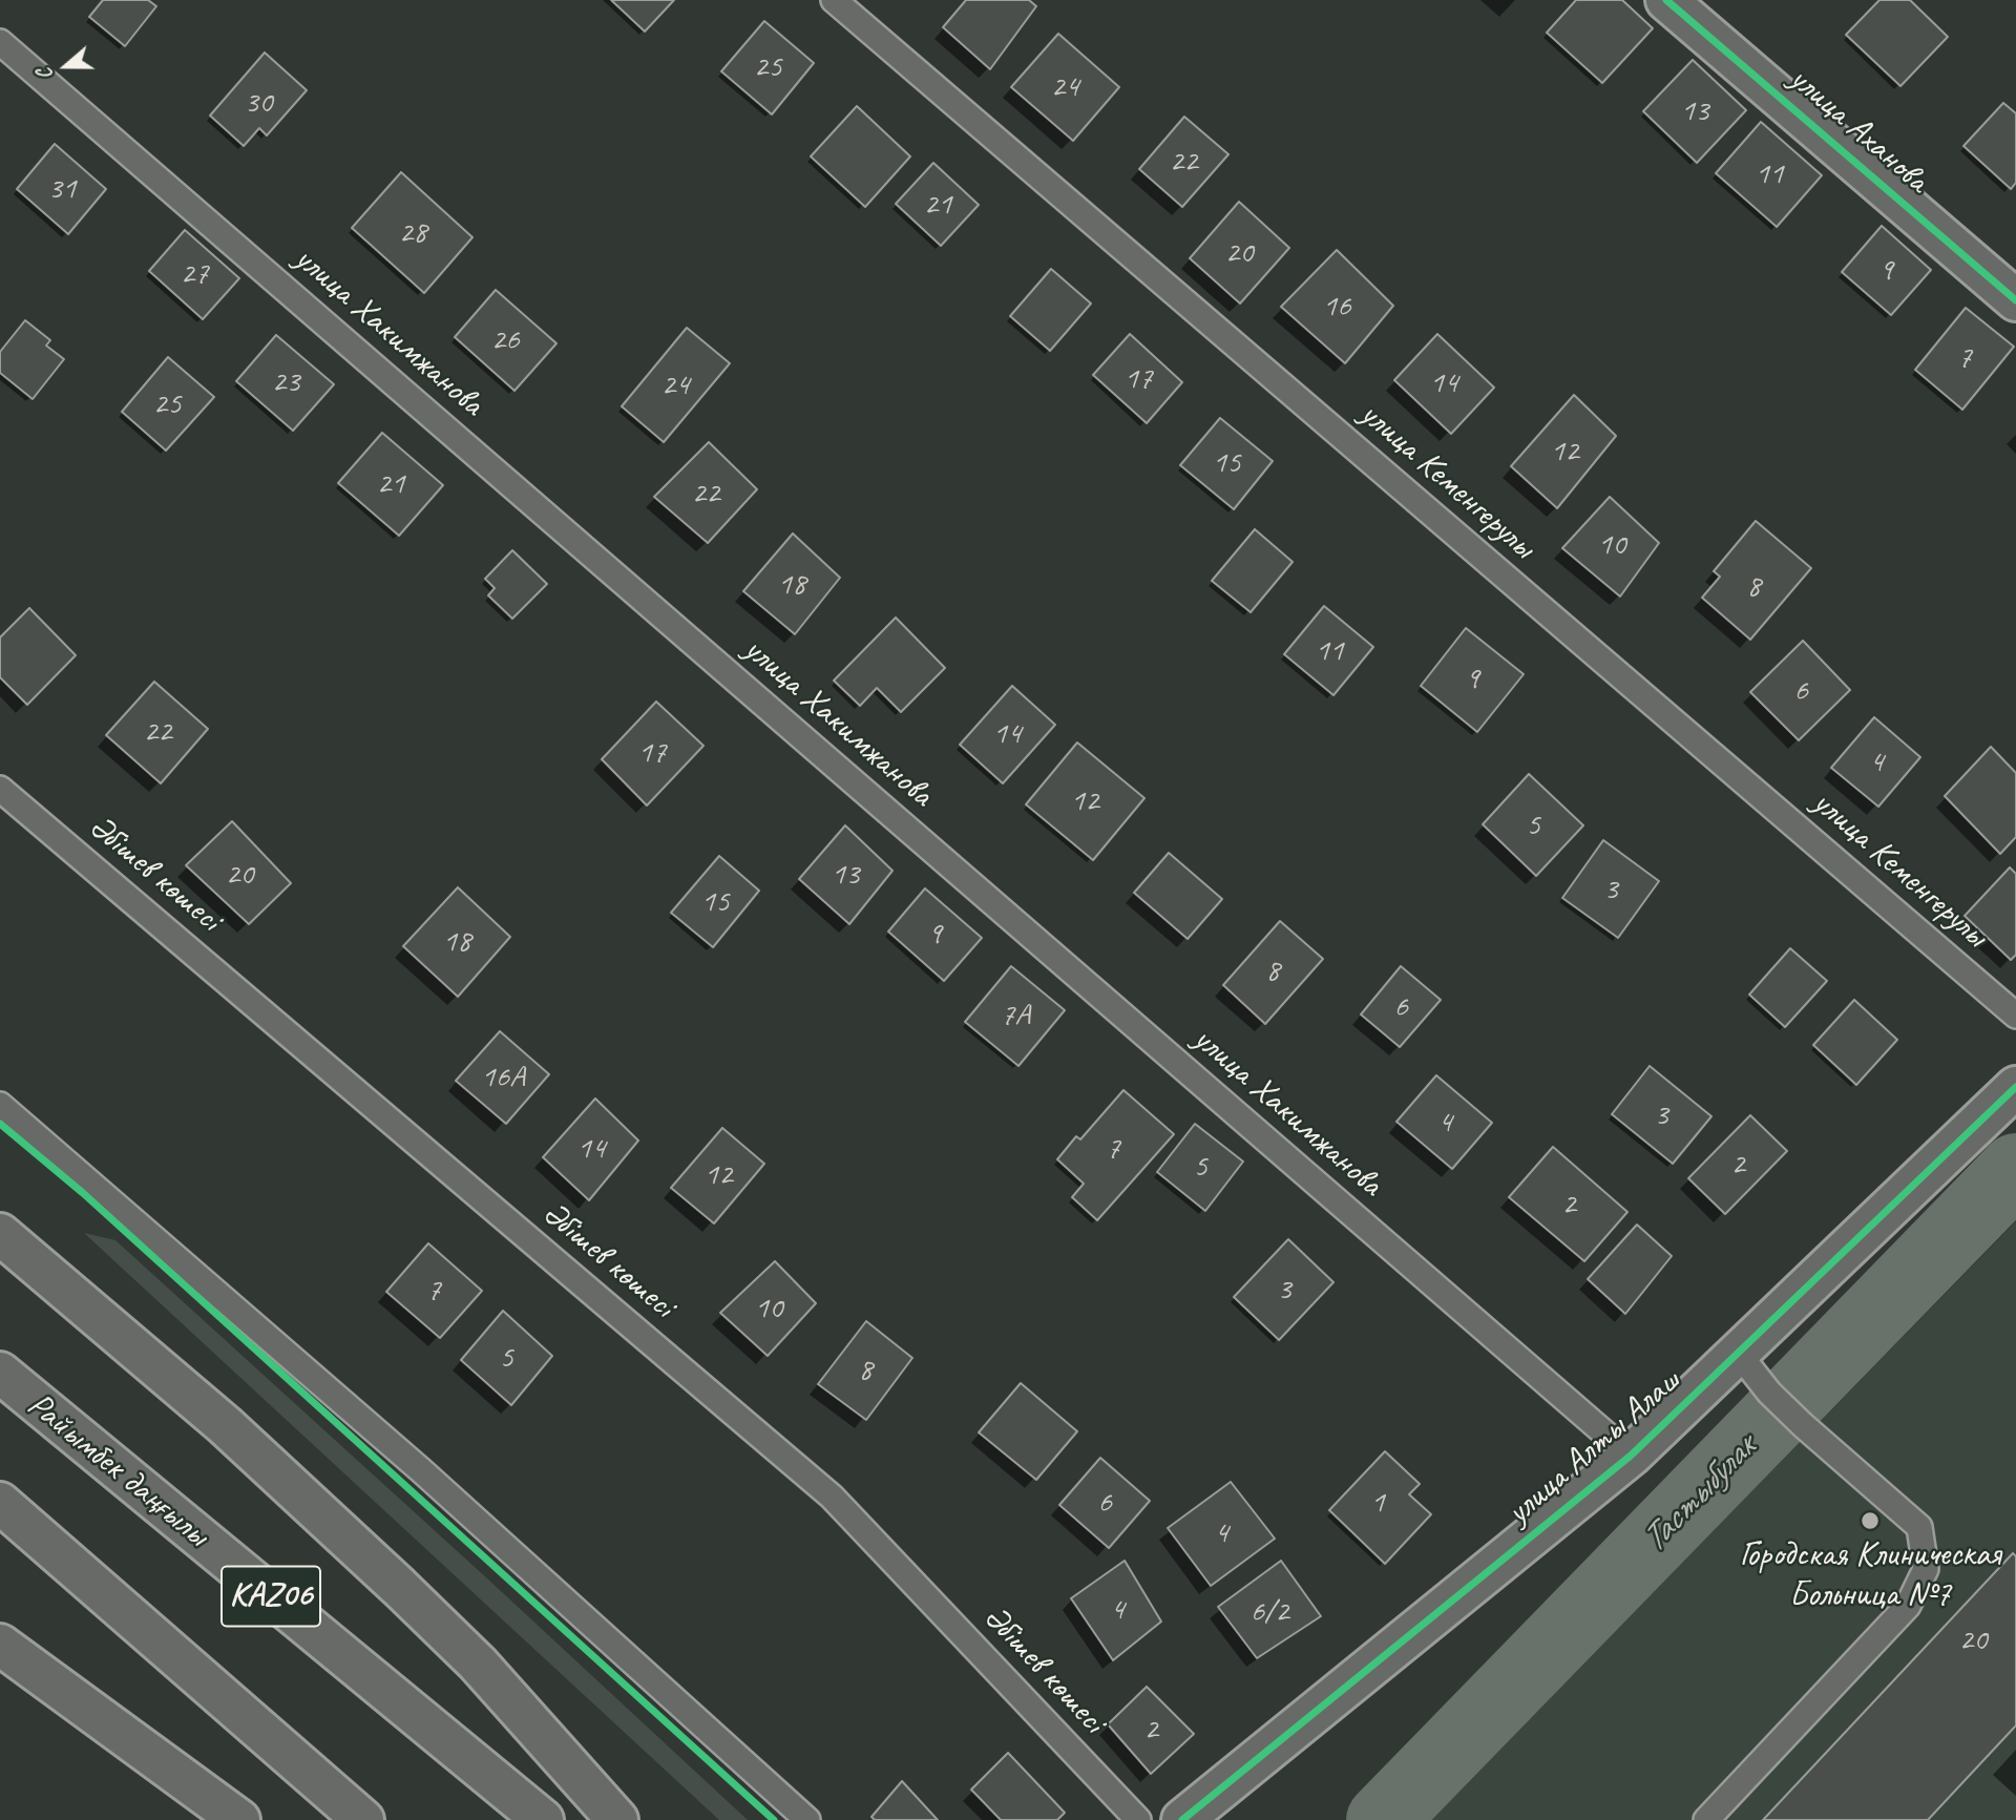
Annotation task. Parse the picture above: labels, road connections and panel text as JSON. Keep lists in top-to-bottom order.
{
  "streets": {
    "main road": [
      "улица Аханова",
      "улица Алты Алаш",
      "Райымбек даңғылы",
      "KАZ06"
    ],
    "lane": ["улица Хакимжанова", "улица Кеменгерулы", "Әбішев көшесі"]
  },
  "crossings": [
    ["улица Хакимжанова", "улица Алты Алаш"]
  ],
  "water": ["Тастыбулак"],
  "places": ["Городская Клиническая Больница №7"],
  "house_numbers": [
    "25",
    "24",
    "30",
    "13",
    "22",
    "11",
    "31",
    "21",
    "28",
    "20",
    "9",
    "27",
    "16",
    "26",
    "7",
    "17",
    "23",
    "14",
    "24",
    "25",
    "12",
    "15",
    "21",
    "22",
    "10",
    "18",
    "8",
    "11",
    "9",
    "6",
    "22",
    "14",
    "17",
    "4",
    "12",
    "5",
    "20",
    "13",
    "3",
    "15",
    "9",
    "18",
    "8",
    "6",
    "7А",
    "16А",
    "3",
    "4",
    "14",
    "7",
    "2",
    "5",
    "12",
    "2",
    "3",
    "7",
    "10",
    "5",
    "8",
    "6",
    "1",
    "4",
    "4",
    "6/2",
    "20",
    "2"
  ],
  "north": "left"
}
